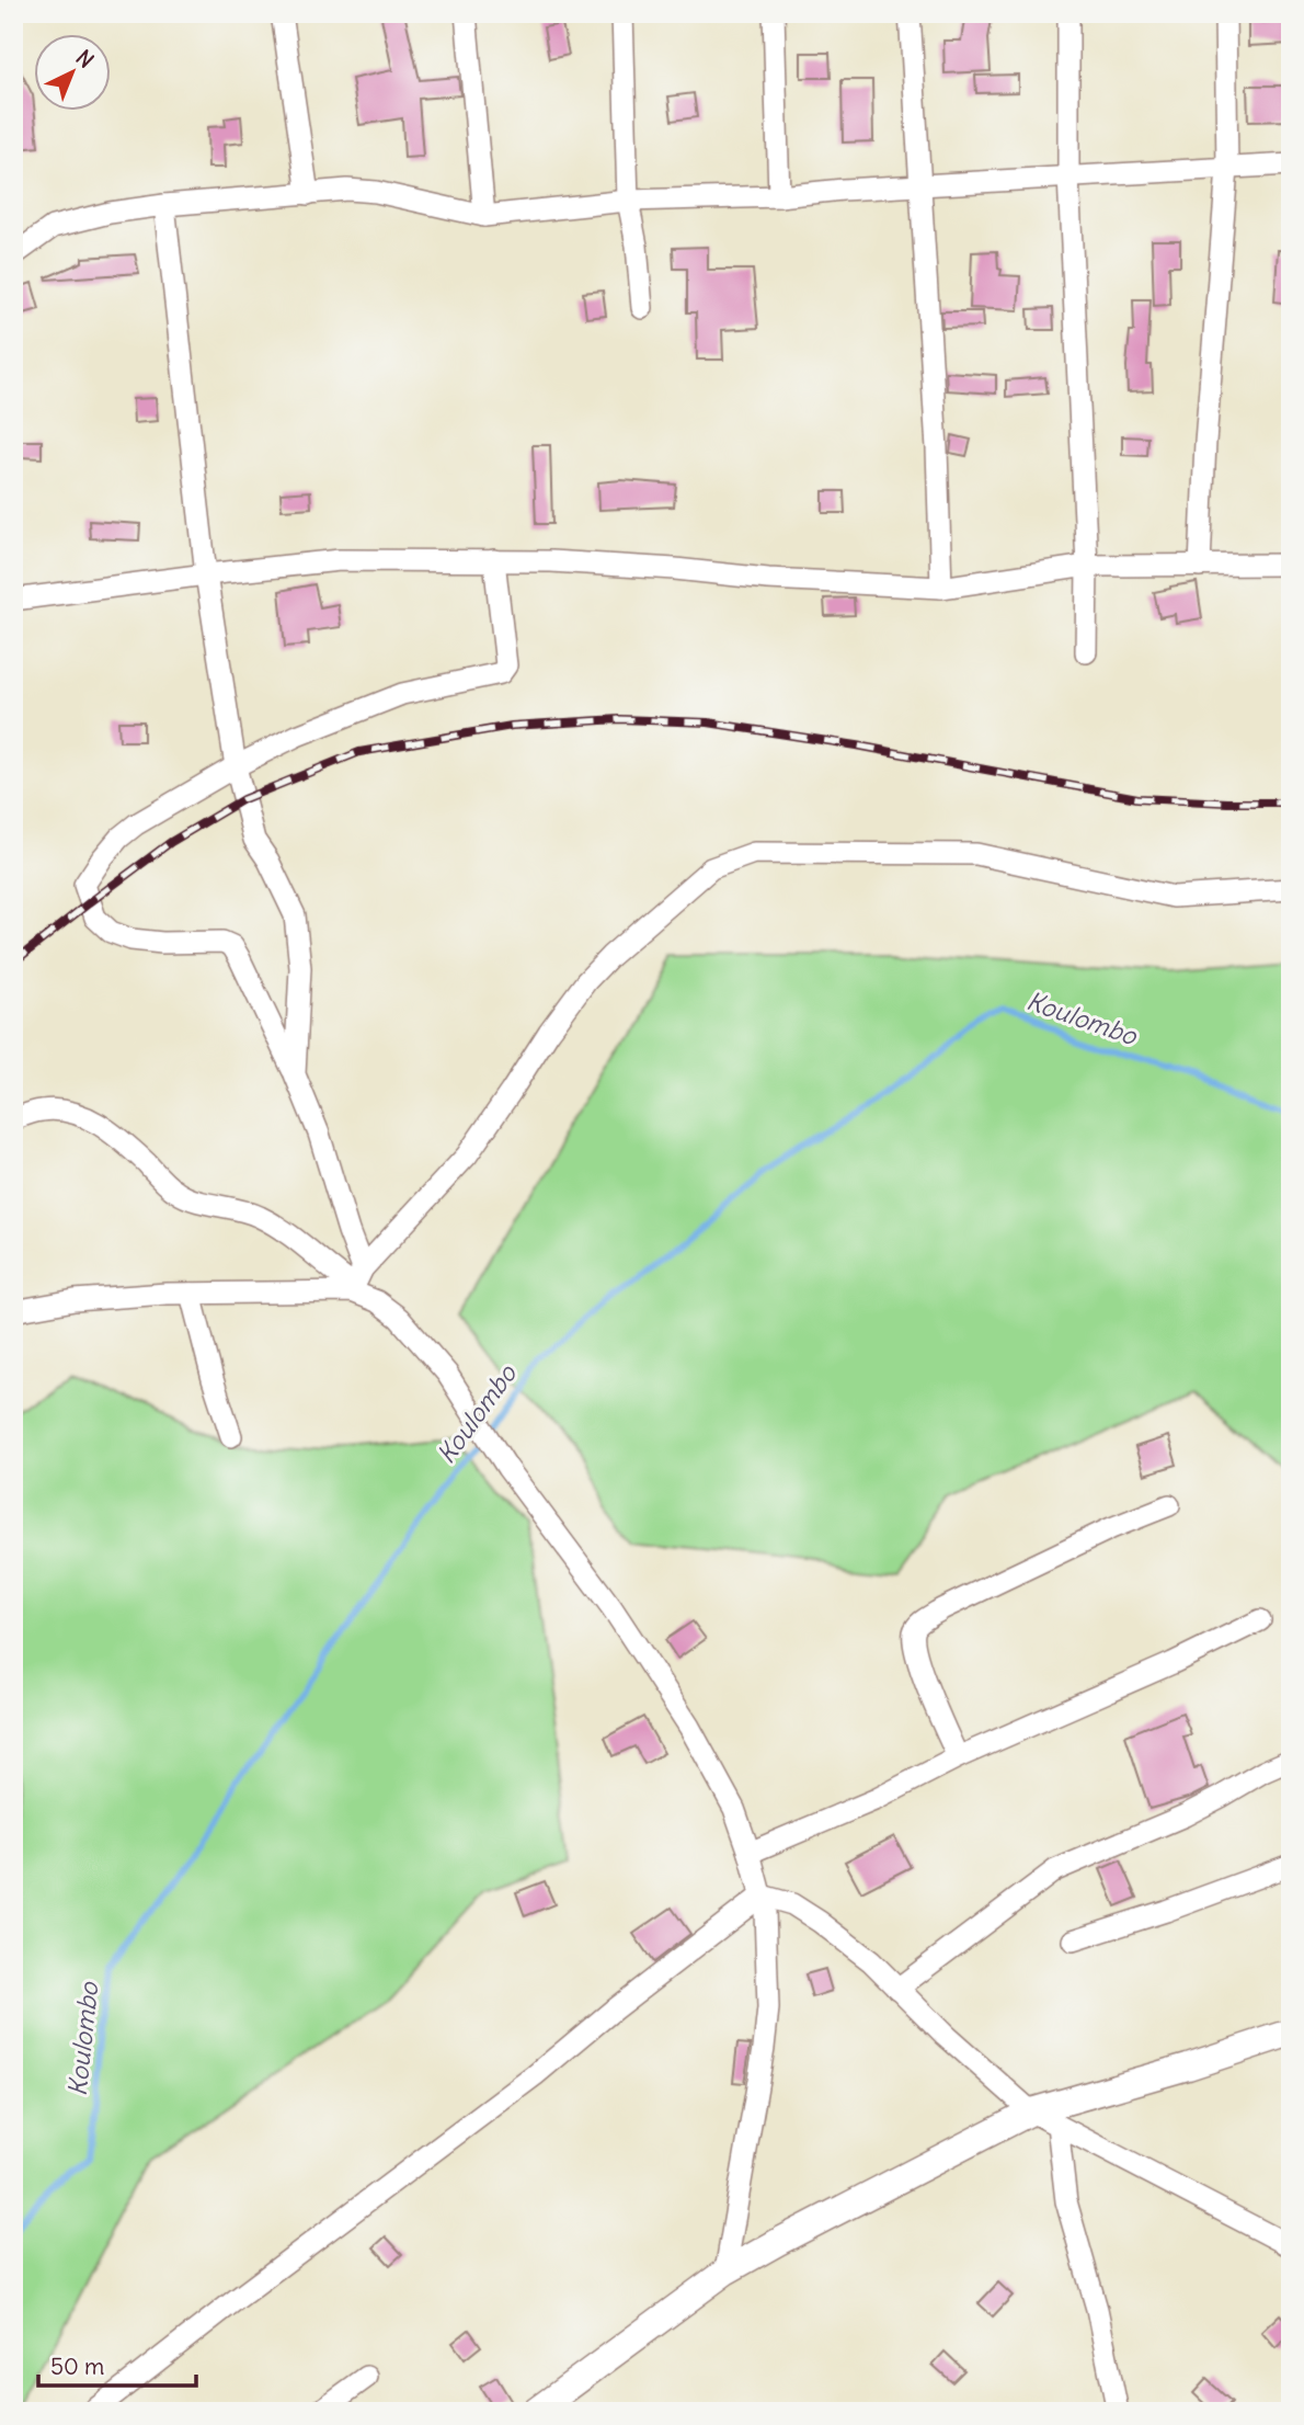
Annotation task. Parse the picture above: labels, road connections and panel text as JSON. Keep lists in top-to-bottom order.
{
  "water": ["Koulombo"],
  "scale_bar": "50 m",
  "north": "top right"
}
